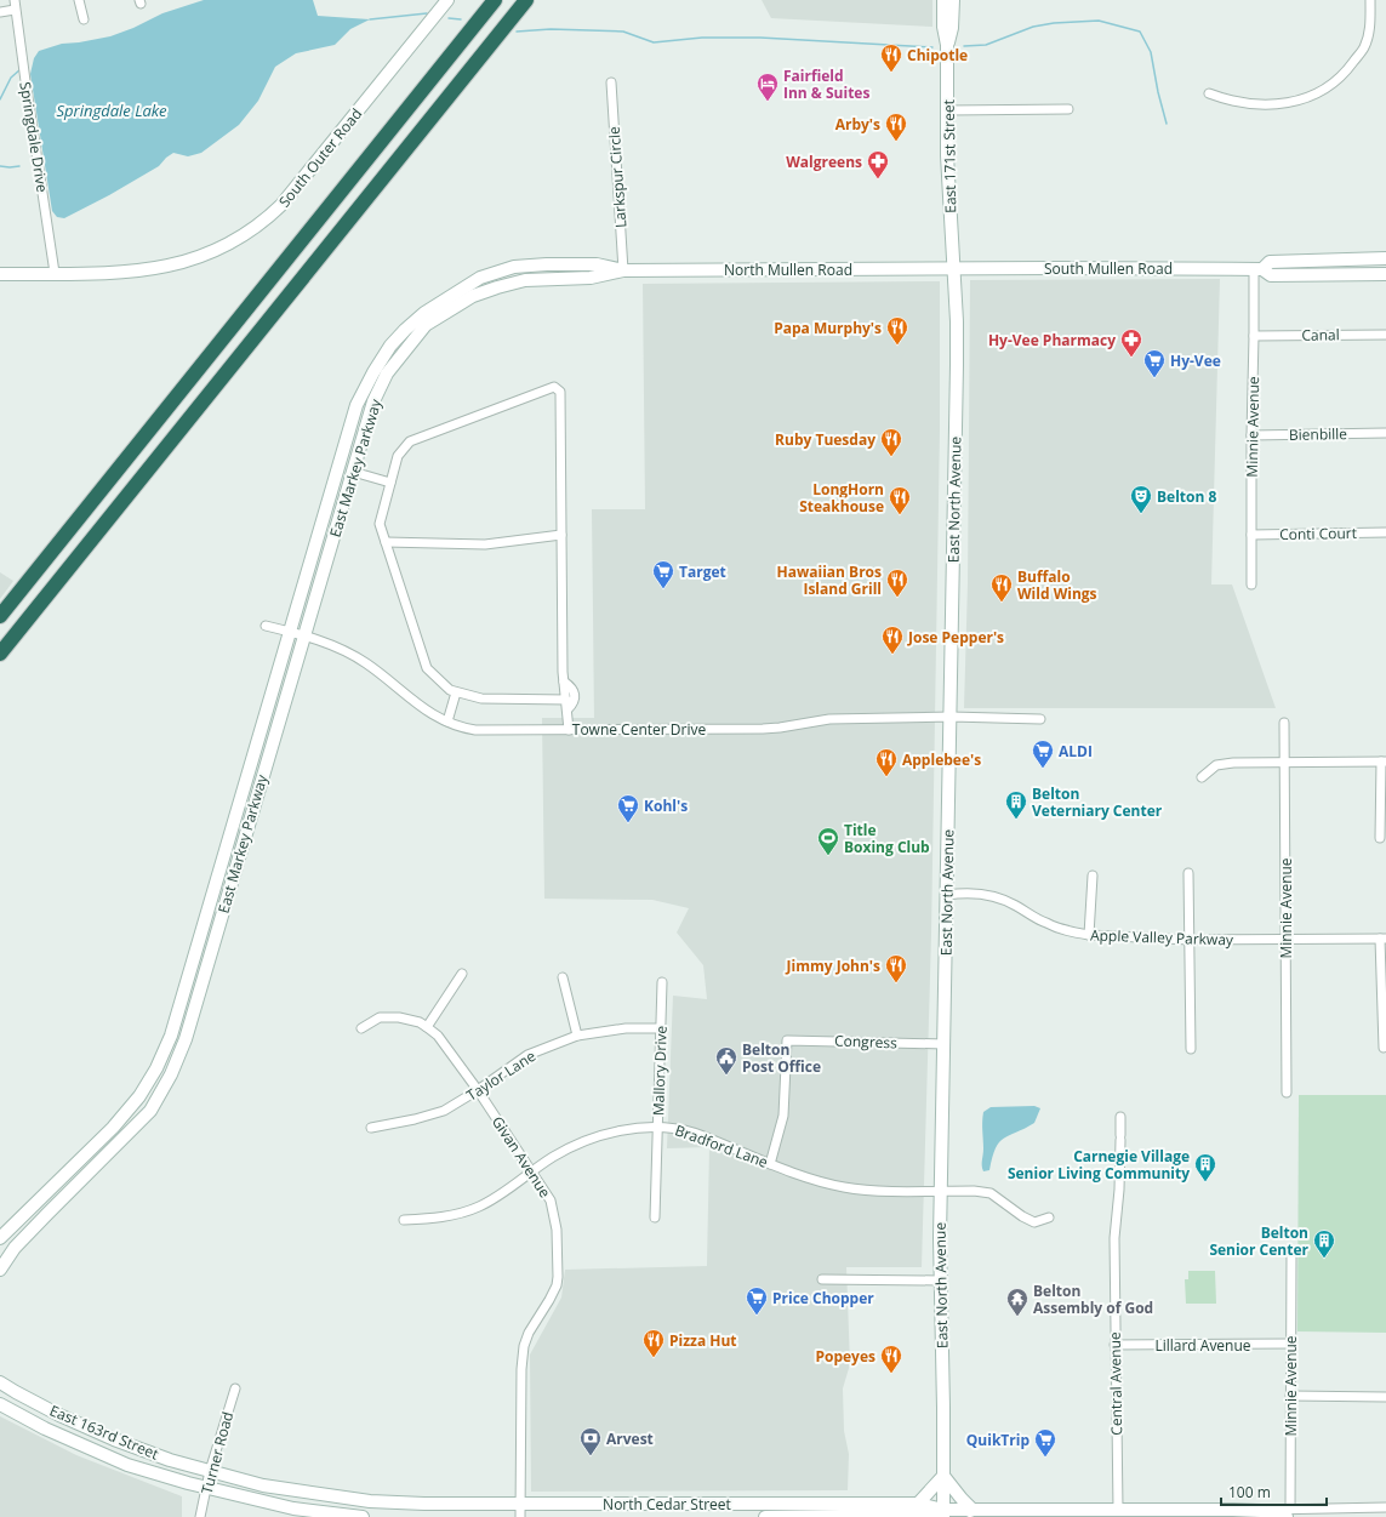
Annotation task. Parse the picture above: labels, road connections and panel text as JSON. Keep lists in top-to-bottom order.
{
  "streets": {
    "street": [
      "Springdale Drive",
      "East 171st Street",
      "South Outer Road",
      "Larkspur Circle",
      "South Mullen Road",
      "North Mullen Road",
      "Canal",
      "Minnie Avenue",
      "Bienbille",
      "East Markey Parkway",
      "East North Avenue",
      "Conti Court",
      "Towne Center Drive",
      "Apple Valley Parkway",
      "Congress",
      "Mallory Drive",
      "Taylor Lane",
      "Bradford Lane",
      "Givan Avenue",
      "Lillard Avenue",
      "Central Avenue",
      "East 163rd Street",
      "Turner Road",
      "North Cedar Street"
    ]
  },
  "crossings": [
    ["Springdale Drive", "South Outer Road"],
    ["East 171st Street", "South Mullen Road"],
    ["East 171st Street", "North Mullen Road"],
    ["East 171st Street", "East North Avenue"],
    ["Larkspur Circle", "North Mullen Road"],
    ["Larkspur Circle", "East Markey Parkway"],
    ["South Mullen Road", "North Mullen Road"],
    ["South Mullen Road", "Minnie Avenue"],
    ["South Mullen Road", "East North Avenue"],
    ["North Mullen Road", "East Markey Parkway"],
    ["North Mullen Road", "East North Avenue"],
    ["Canal", "Minnie Avenue"],
    ["Minnie Avenue", "Bienbille"],
    ["Minnie Avenue", "Conti Court"],
    ["Minnie Avenue", "Apple Valley Parkway"],
    ["Minnie Avenue", "Lillard Avenue"],
    ["Minnie Avenue", "North Cedar Street"],
    ["East Markey Parkway", "Towne Center Drive"],
    ["East North Avenue", "Towne Center Drive"],
    ["East North Avenue", "Apple Valley Parkway"],
    ["East North Avenue", "Congress"],
    ["East North Avenue", "Bradford Lane"],
    ["East North Avenue", "North Cedar Street"],
    ["Congress", "Bradford Lane"],
    ["Mallory Drive", "Taylor Lane"],
    ["Mallory Drive", "Bradford Lane"],
    ["Taylor Lane", "Givan Avenue"],
    ["Bradford Lane", "Givan Avenue"],
    ["Givan Avenue", "North Cedar Street"],
    ["Lillard Avenue", "Central Avenue"],
    ["Central Avenue", "North Cedar Street"],
    ["East 163rd Street", "Turner Road"],
    ["East 163rd Street", "North Cedar Street"],
    ["Turner Road", "North Cedar Street"]
  ],
  "water": ["Springdale Lake"],
  "places": {
    "restaurant": [
      "Chipotle",
      "Arby's",
      "Papa Murphy's",
      "Ruby Tuesday",
      "LongHorn Steakhouse",
      "Hawaiian Bros Island Grill",
      "Buffalo Wild Wings",
      "Jose Pepper's",
      "Applebee's",
      "Jimmy John's",
      "Pizza Hut",
      "Popeyes"
    ],
    "hotel": ["Fairfield Inn & Suites"],
    "pharmacy": ["Walgreens", "Hy-Vee Pharmacy"],
    "supermarket": [
      "Hy-Vee",
      "Target",
      "ALDI",
      "Kohl's",
      "Price Chopper",
      "QuikTrip"
    ],
    "theatre": ["Belton 8"],
    "building": ["Belton Veterniary Center", "Carnegie Village Senior Living Community", "Belton Senior Center"],
    "sports": ["Title Boxing Club"],
    "public building": ["Belton Post Office"],
    "temple": ["Belton Assembly of God"],
    "bank": ["Arvest"]
  },
  "scale_bar": "100 m"
}
